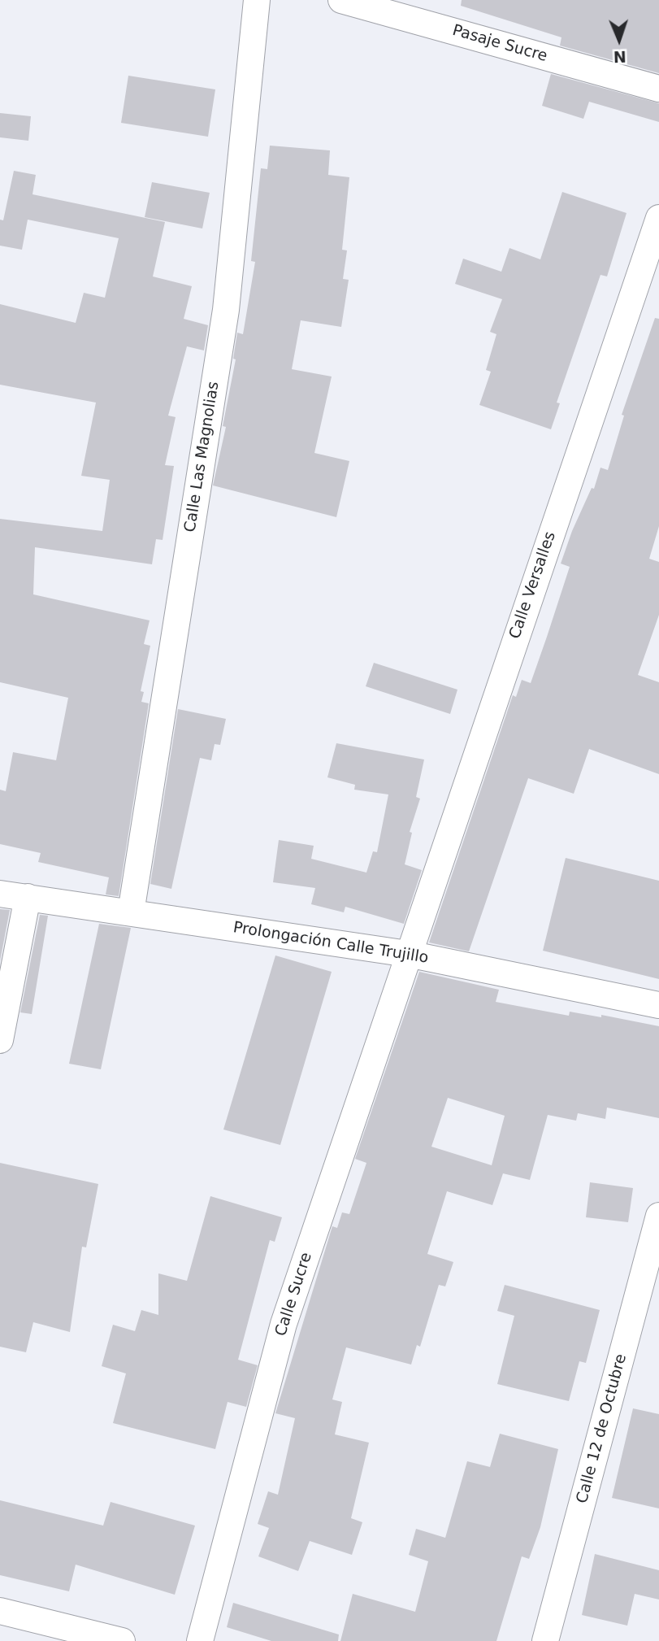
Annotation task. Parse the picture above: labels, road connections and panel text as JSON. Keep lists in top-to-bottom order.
{
  "streets": {
    "street": [
      "Pasaje Sucre",
      "Calle Las Magnolias",
      "Calle Versalles",
      "Prolongación Calle Trujillo",
      "Calle Sucre",
      "Calle 12 de Octubre"
    ]
  },
  "crossings": [
    ["Calle Las Magnolias", "Prolongación Calle Trujillo"],
    ["Calle Versalles", "Prolongación Calle Trujillo"],
    ["Calle Versalles", "Calle Sucre"],
    ["Prolongación Calle Trujillo", "Calle Sucre"]
  ],
  "north": "bottom"
}
